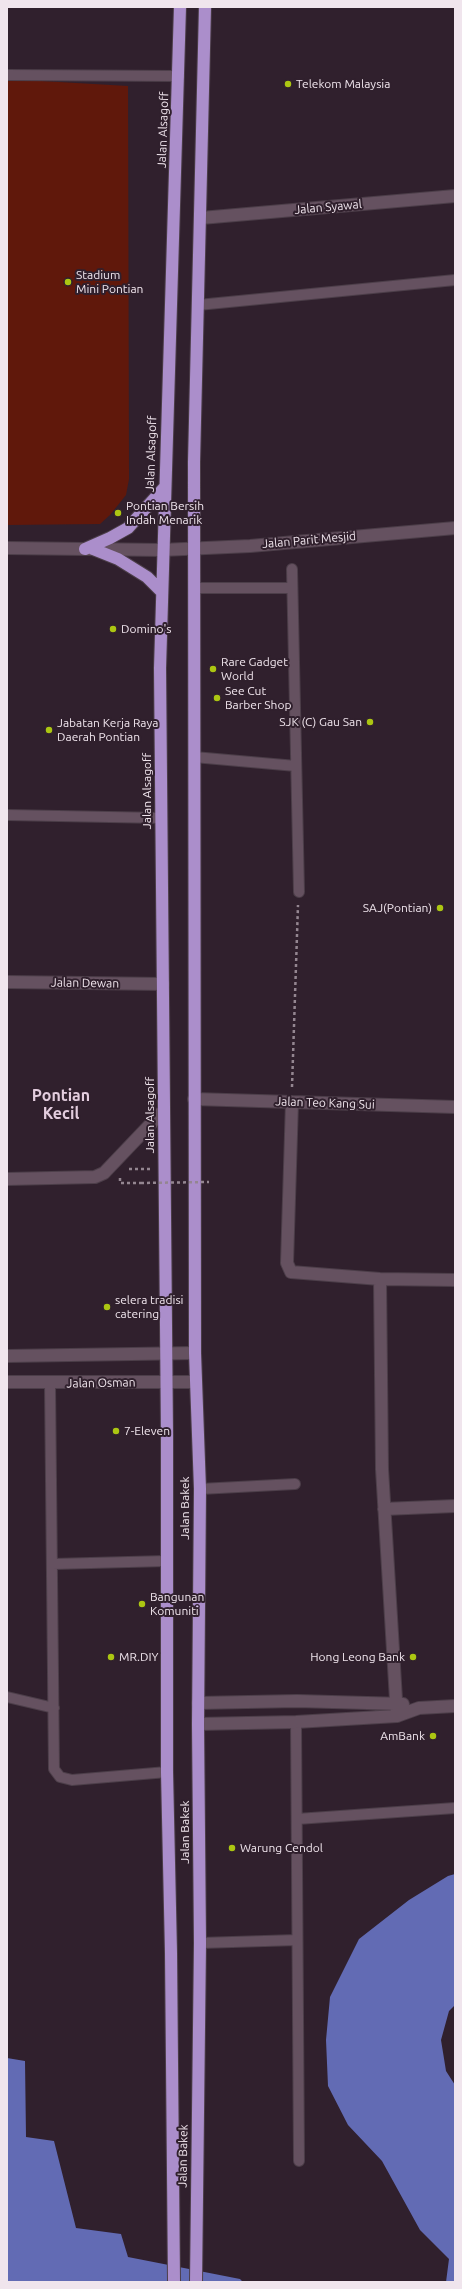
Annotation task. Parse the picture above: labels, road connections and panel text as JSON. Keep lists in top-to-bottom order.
{
  "streets": {
    "highway": ["Jalan Alsagoff", "Jalan Bakek"],
    "street": [
      "Jalan Syawal",
      "Jalan Parit Mesjid",
      "Jalan Dewan",
      "Jalan Teo Kang Sui",
      "Jalan Osman"
    ]
  },
  "crossings": [
    ["Jalan Alsagoff", "Jalan Parit Mesjid"],
    ["Jalan Alsagoff", "Jalan Dewan"],
    ["Jalan Alsagoff", "Jalan Osman"],
    ["Jalan Alsagoff", "Jalan Bakek"],
    ["Jalan Osman", "Jalan Bakek"]
  ],
  "districts": ["Pontian Kecil"],
  "places": [
    "Telekom Malaysia",
    "Stadium Mini Pontian",
    "Pontian Bersih Indah Menarik",
    "Domino's",
    "Rare Gadget World",
    "See Cut Barber Shop",
    "SJK (C) Gau San",
    "Jabatan Kerja Raya Daerah Pontian",
    "SAJ(Pontian)",
    "selera tradisi catering",
    "7-Eleven",
    "Bangunan Komuniti",
    "MR.DIY",
    "Hong Leong Bank",
    "AmBank",
    "Warung Cendol"
  ]
}
